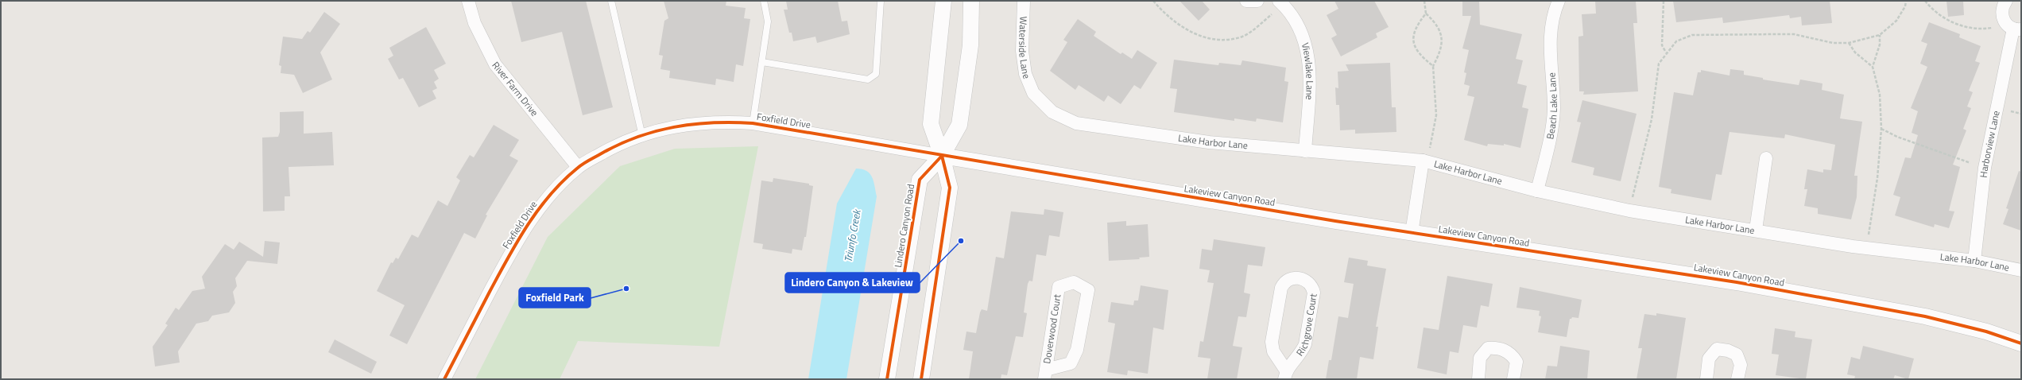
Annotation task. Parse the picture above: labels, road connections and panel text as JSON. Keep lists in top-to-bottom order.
{
  "streets": {
    "street": [
      "Waterside Lane",
      "Viewlake Lane",
      "River Farm Drive",
      "Beach Lake Lane",
      "Foxfield Drive",
      "Lake Harbor Lane",
      "Harborview Lane",
      "Lakeview Canyon Road",
      "Lindero Canyon Road",
      "Richgrove Court",
      "Doverwood Court"
    ]
  },
  "crossings": [
    ["Waterside Lane", "Lake Harbor Lane"],
    ["Viewlake Lane", "Lake Harbor Lane"],
    ["River Farm Drive", "Foxfield Drive"],
    ["Beach Lake Lane", "Lake Harbor Lane"],
    ["Foxfield Drive", "Lakeview Canyon Road"],
    ["Foxfield Drive", "Lindero Canyon Road"],
    ["Lake Harbor Lane", "Harborview Lane"],
    ["Lake Harbor Lane", "Lakeview Canyon Road"],
    ["Lakeview Canyon Road", "Lindero Canyon Road"]
  ],
  "water": ["Triunfo Creek"],
  "places": ["Lindero Canyon & Lakeview", "Foxfield Park"]
}
